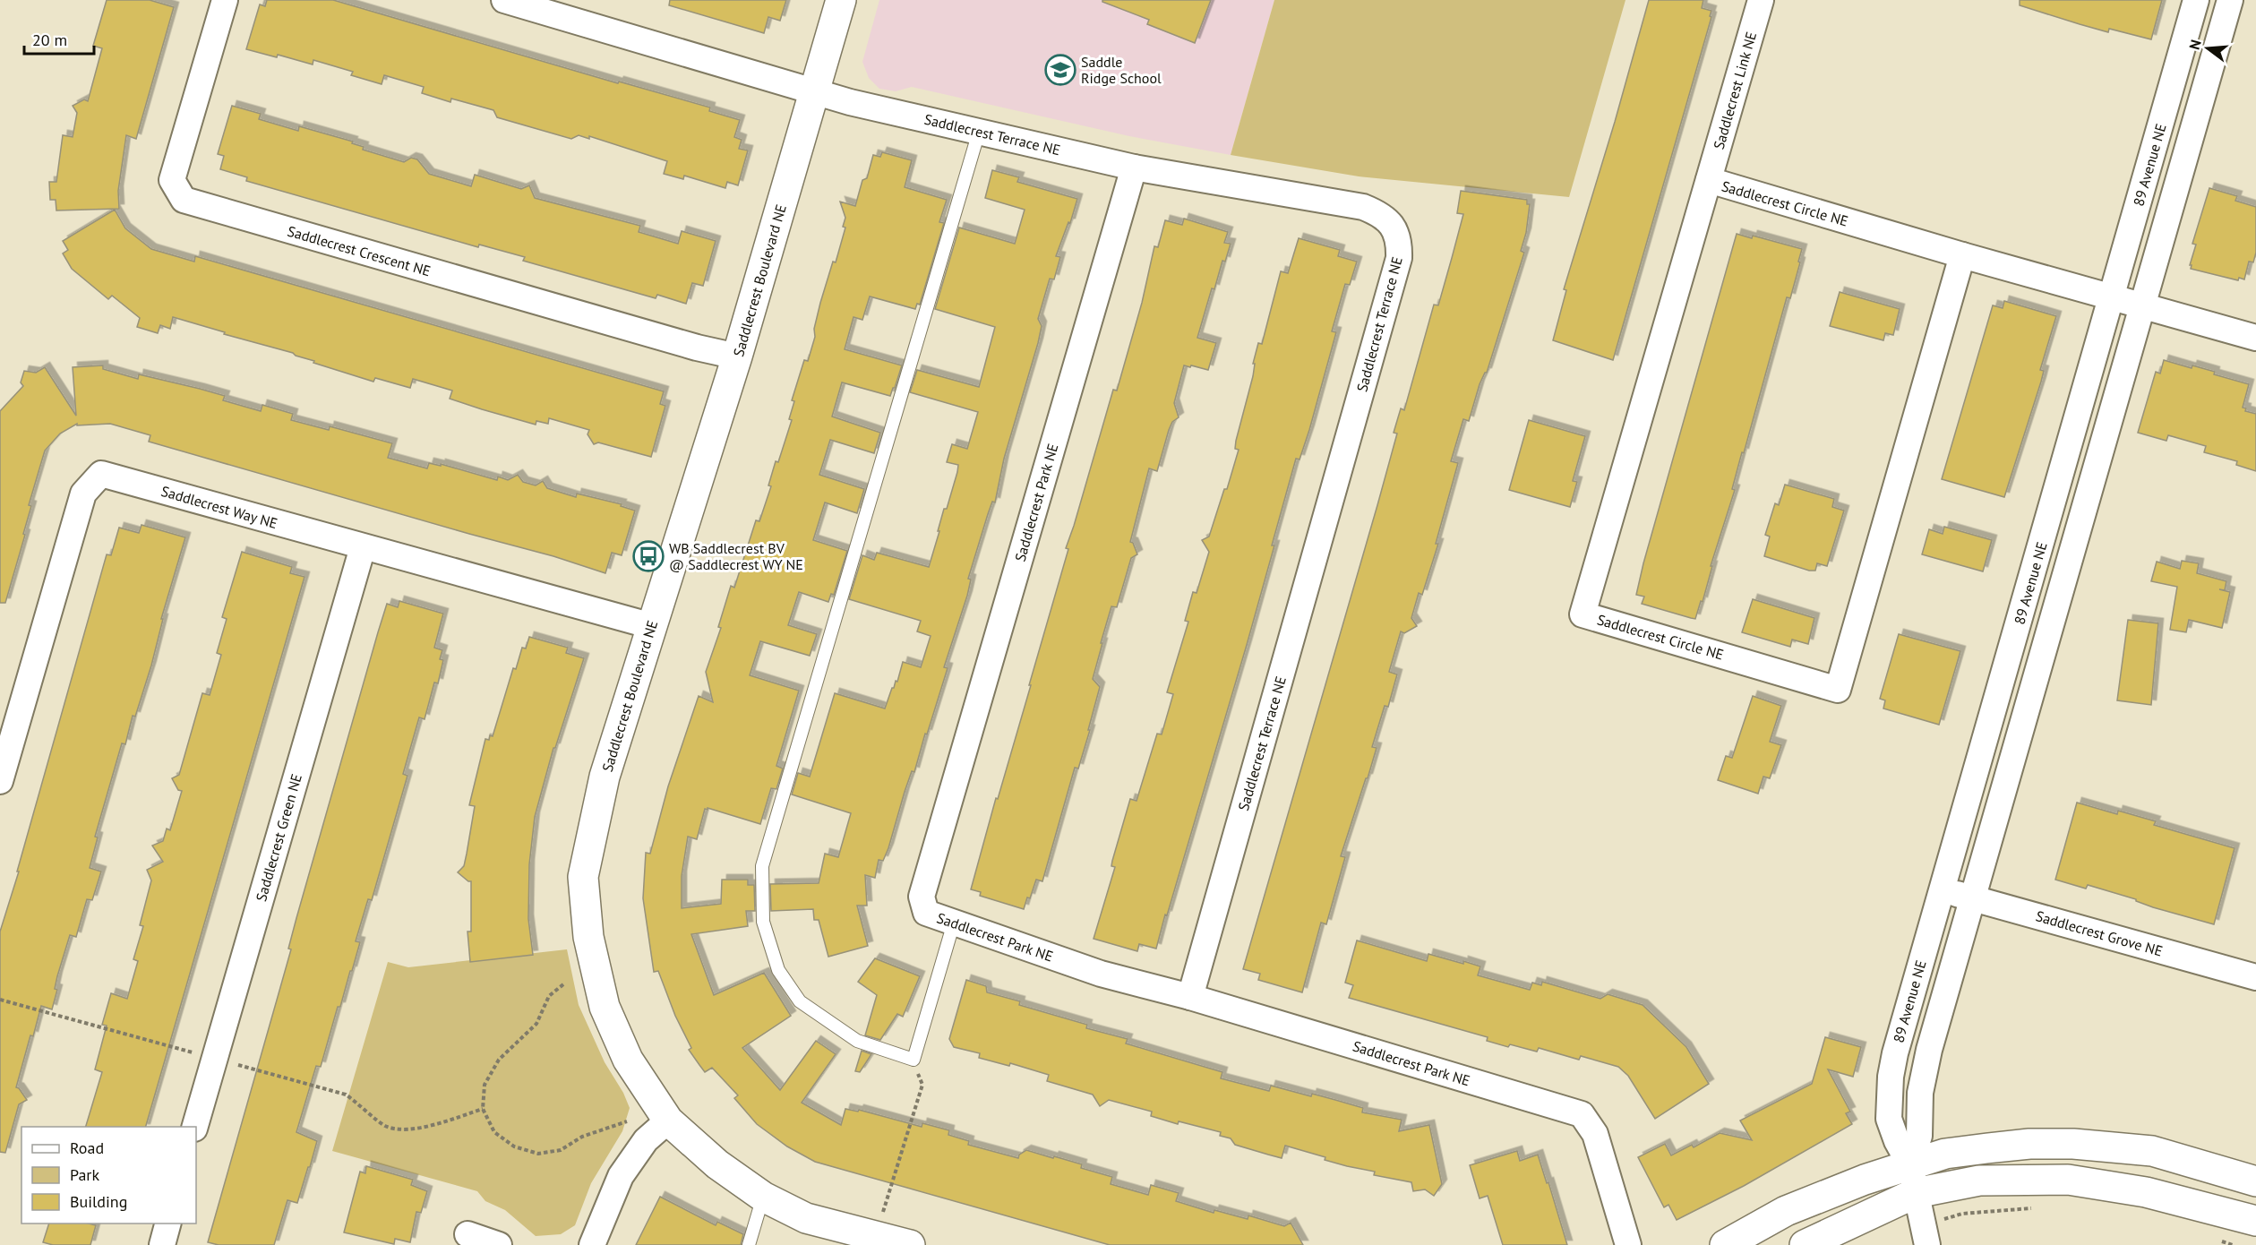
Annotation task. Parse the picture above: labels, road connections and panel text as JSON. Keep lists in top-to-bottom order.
{
  "streets": {
    "street": [
      "Saddlecrest Link NE",
      "Saddlecrest Terrace NE",
      "89 Avenue NE",
      "Saddlecrest Circle NE",
      "Saddlecrest Crescent NE",
      "Saddlecrest Boulevard NE",
      "Saddlecrest Park NE",
      "Saddlecrest Way NE",
      "Saddlecrest Green NE",
      "Saddlecrest Grove NE"
    ]
  },
  "crossings": [
    ["Saddlecrest Link NE", "Saddlecrest Circle NE"],
    ["Saddlecrest Terrace NE", "Saddlecrest Boulevard NE"],
    ["Saddlecrest Terrace NE", "Saddlecrest Park NE"],
    ["89 Avenue NE", "Saddlecrest Circle NE"],
    ["89 Avenue NE", "Saddlecrest Grove NE"],
    ["Saddlecrest Crescent NE", "Saddlecrest Boulevard NE"],
    ["Saddlecrest Boulevard NE", "Saddlecrest Way NE"],
    ["Saddlecrest Way NE", "Saddlecrest Green NE"]
  ],
  "places": {
    "school or university": ["Saddle Ridge School"],
    "bus stop": ["WB Saddlecrest BV @ Saddlecrest WY NE"]
  },
  "legend": ["Road", "Park", "Building"],
  "scale_bar": "20 m",
  "north": "left"
}
